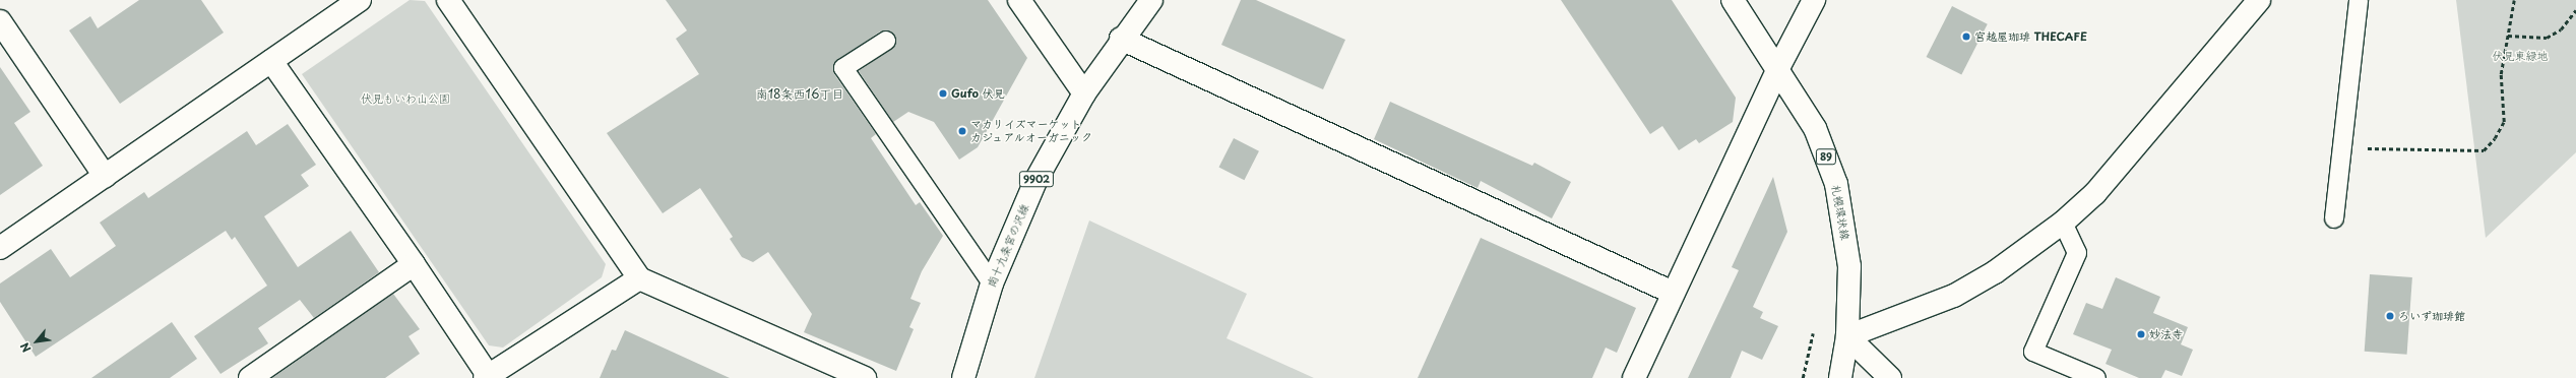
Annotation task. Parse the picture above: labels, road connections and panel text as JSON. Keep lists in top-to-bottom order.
{
  "streets": {
    "street": [
      "89",
      "9902",
      "札幌環状線",
      "南十九条宮の沢線"
    ]
  },
  "districts": ["南18条西16丁目"],
  "parks": ["伏見東緑地", "伏見もいわ山公園"],
  "places": [
    "宮越屋珈琲 THECAFE",
    "Gufo 伏見",
    "マカリイズマーケット カジュアルオーガニック",
    "ろいず珈琲館",
    "妙法寺"
  ],
  "north": "bottom left"
}
